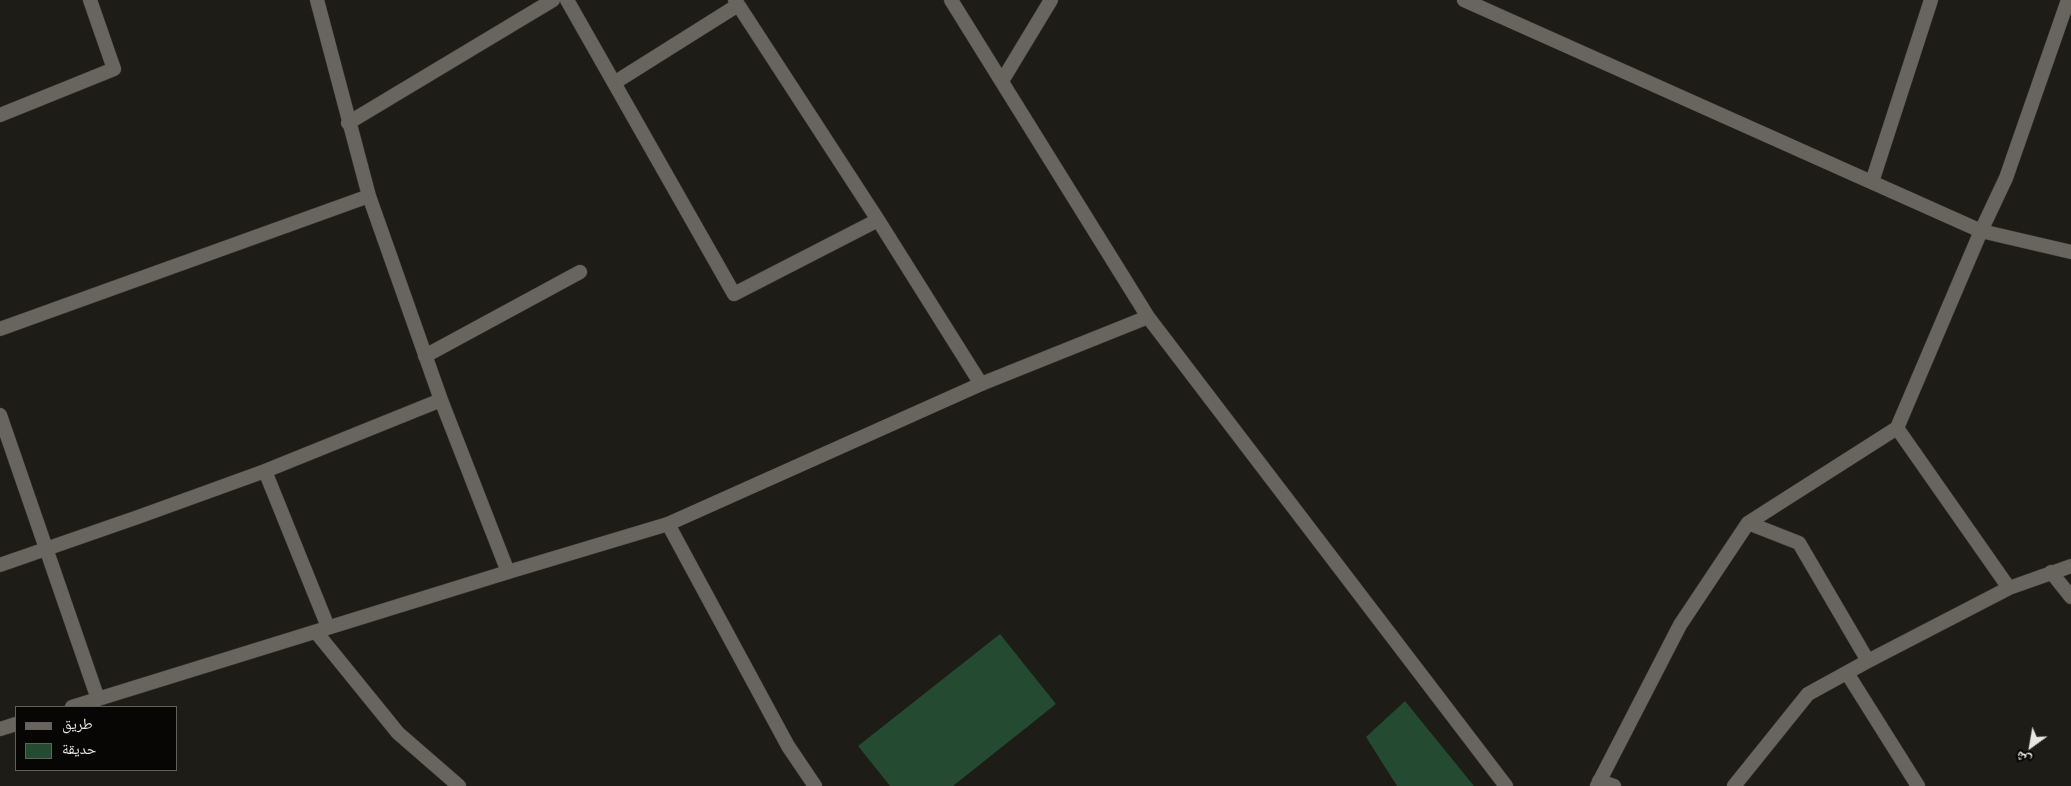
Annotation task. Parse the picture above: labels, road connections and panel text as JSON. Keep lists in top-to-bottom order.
{
  "legend": ["طريق", "حديقة"],
  "north": "bottom left"
}
